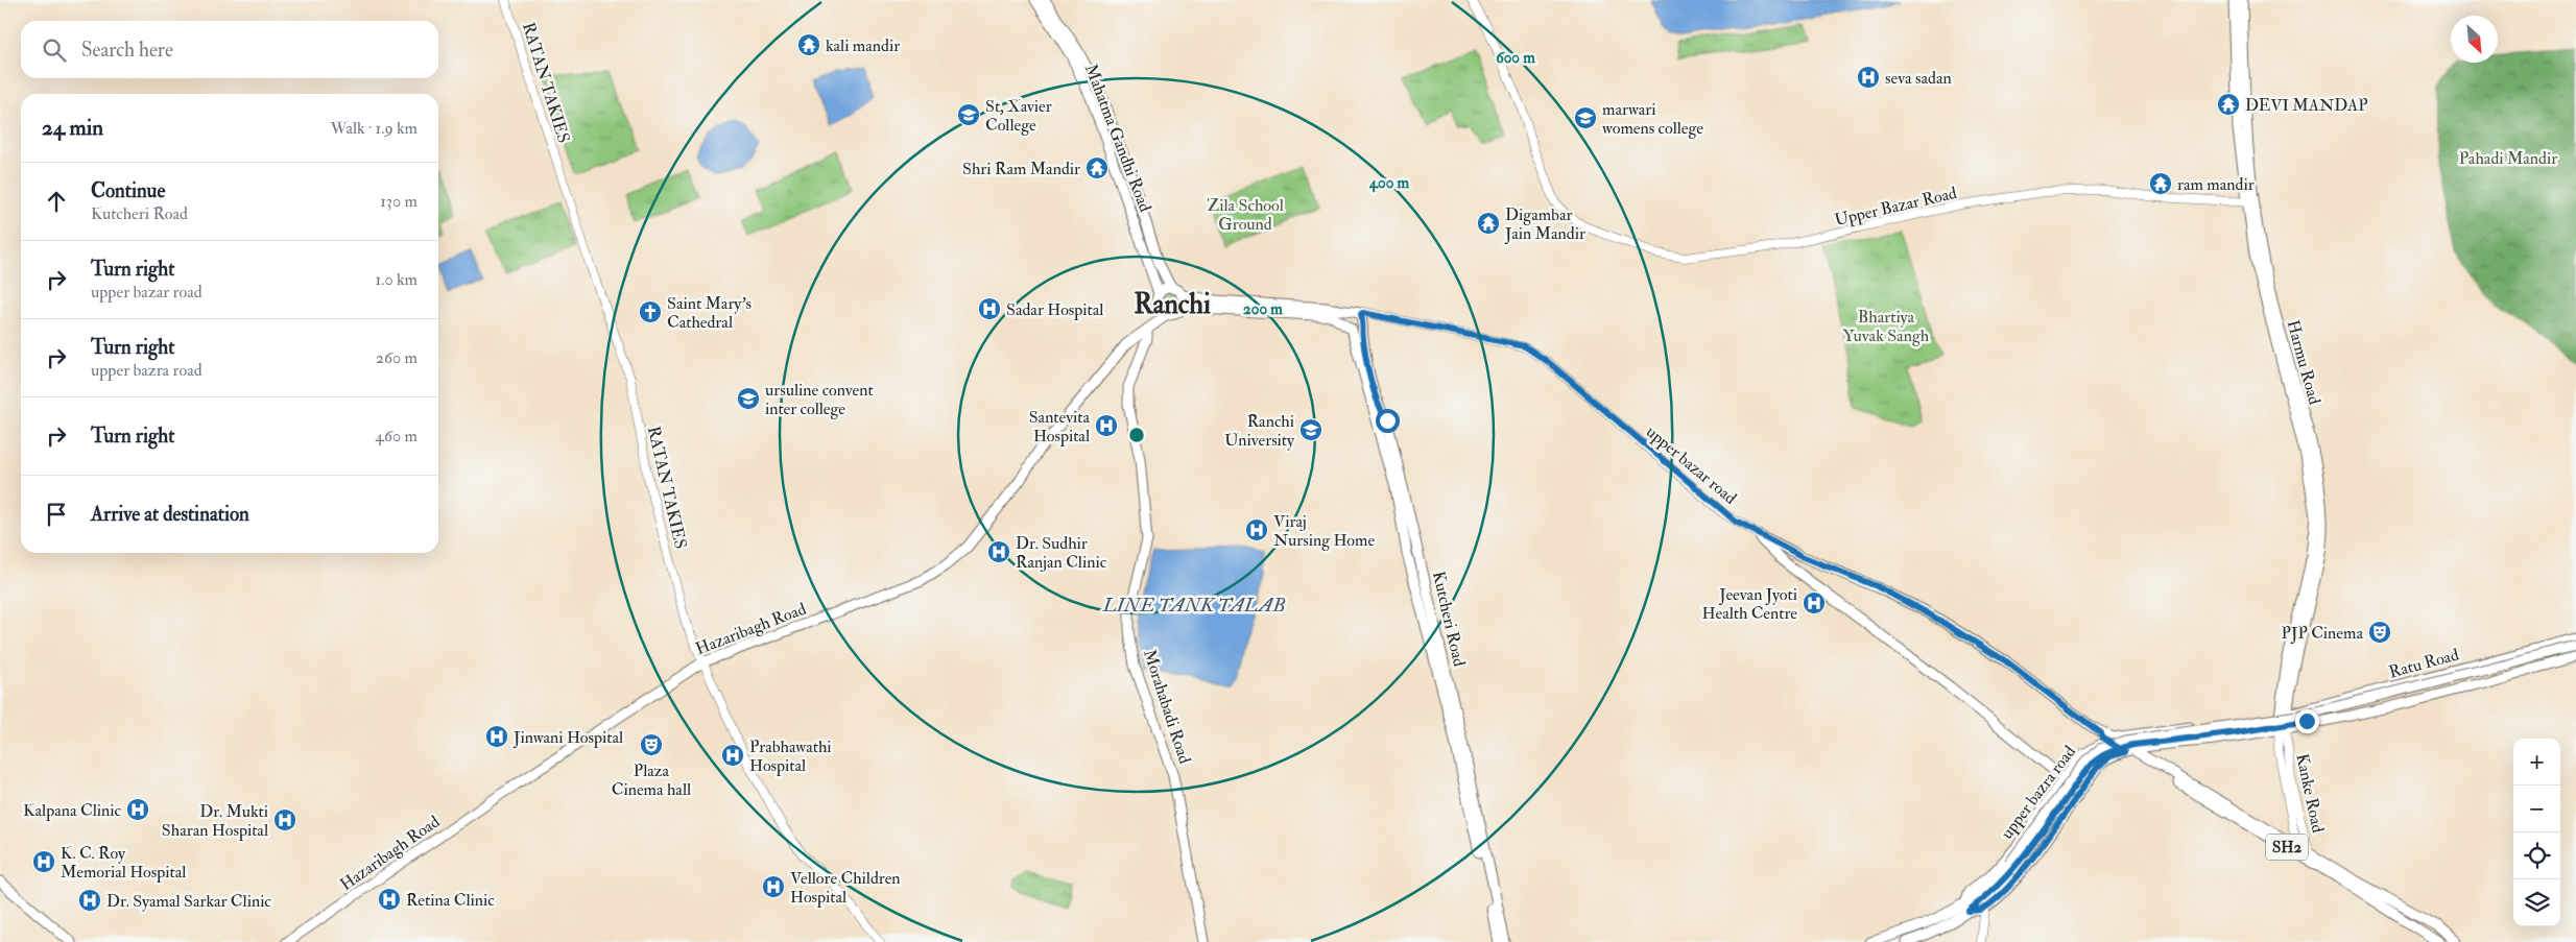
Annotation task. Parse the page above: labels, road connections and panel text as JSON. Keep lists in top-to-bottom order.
{
  "streets": {
    "main road": [
      "Mahatma Gandhi Road",
      "Harmu Road",
      "upper bazar road",
      "Kutcheri Road",
      "Hazaribagh Road",
      "Ratu Road",
      "Morahabadi Road",
      "upper bazra road",
      "SH2"
    ],
    "street": ["RATAN TAKIES", "Upper Bazar Road", "Kanke Road"]
  },
  "crossings": [
    ["RATAN TAKIES", "Hazaribagh Road"],
    ["Mahatma Gandhi Road", "Hazaribagh Road"],
    ["Upper Bazar Road", "Harmu Road"],
    ["Harmu Road", "Ratu Road"],
    ["Harmu Road", "upper bazra road"],
    ["Harmu Road", "Kanke Road"],
    ["upper bazar road", "Kutcheri Road"],
    ["upper bazar road", "upper bazra road"],
    ["upper bazar road", "SH2"],
    ["Hazaribagh Road", "Morahabadi Road"],
    ["Ratu Road", "upper bazra road"],
    ["Ratu Road", "Kanke Road"],
    ["upper bazra road", "Kanke Road"],
    ["upper bazra road", "SH2"],
    ["Kanke Road", "SH2"]
  ],
  "districts": ["Ranchi"],
  "water": ["LINE TANK TALAB"],
  "parks": ["Pahadi Mandir", "Zila School Ground", "Bhartiya Yuvak Sangh"],
  "places": {
    "temple": [
      "kali mandir",
      "DEVI MANDAP",
      "Shri Ram Mandir",
      "ram mandir",
      "Digambar Jain Mandir"
    ],
    "hospital": [
      "seva sadan",
      "Sadar Hospital",
      "Santevita Hospital",
      "Viraj Nursing Home",
      "Dr. Sudhir Ranjan Clinic",
      "Jeevan Jyoti Health Centre",
      "Jinwani Hospital",
      "Prabhawathi Hospital",
      "Kalpana Clinic",
      "Dr. Mukti Sharan Hospital",
      "K. C. Roy Memorial Hospital",
      "Vellore Children Hospital",
      "Retina Clinic",
      "Dr. Syamal Sarkar Clinic"
    ],
    "school or university": [
      "St, Xavier College",
      "marwari womens college",
      "ursuline convent inter college",
      "Ranchi University"
    ],
    "church": ["Saint Mary's Cathedral"],
    "theatre": ["PJP Cinema", "Plaza Cinema hall"]
  },
  "north": "bottom right",
  "page": {
    "search": "Search here",
    "heading": ["24 min", "Walk · 1.9 km"],
    "list": [
      ["Continue", "Kutcheri Road", "130 m"],
      ["Turn right", "upper bazar road", "1.0 km"],
      ["Turn right", "upper bazra road", "260 m"],
      ["Turn right", "460 m"],
      "Arrive at destination"
    ],
    "map_buttons": ["+", "−"]
  },
  "rings": ["600 m", "400 m", "200 m"]
}
